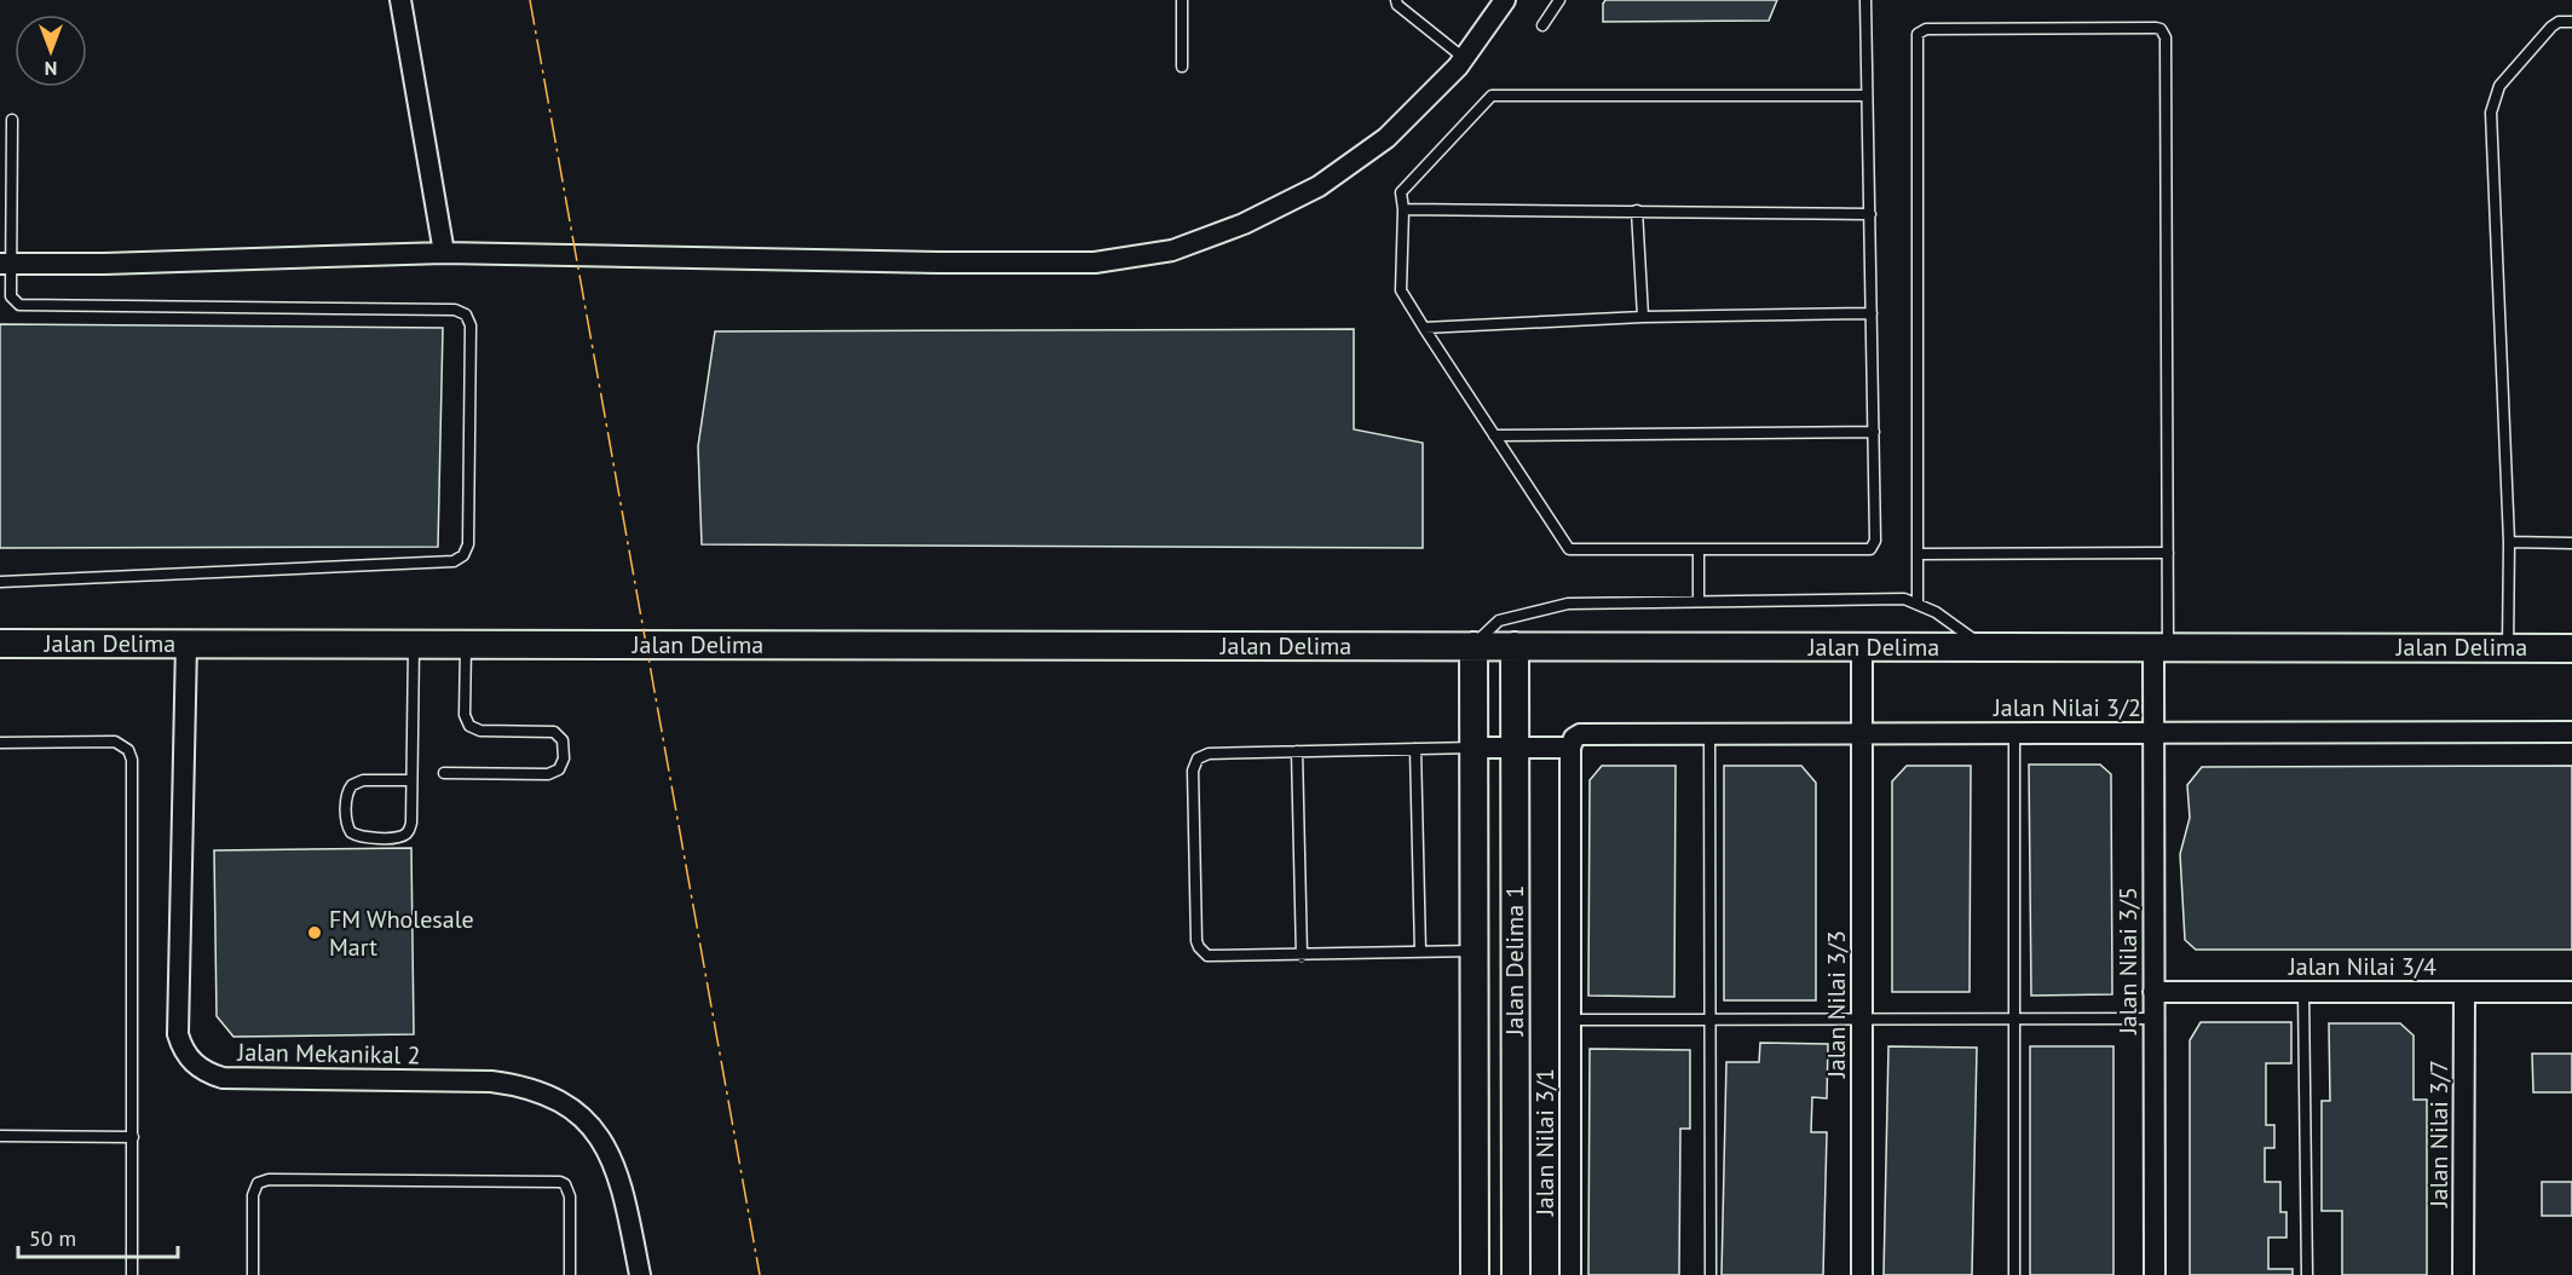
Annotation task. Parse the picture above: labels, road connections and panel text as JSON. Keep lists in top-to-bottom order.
{
  "streets": {
    "street": [
      "Jalan Delima",
      "Jalan Nilai 3/2",
      "Jalan Delima 1",
      "Jalan Nilai 3/5",
      "Jalan Nilai 3/4",
      "Jalan Nilai 3/3",
      "Jalan Mekanikal 2",
      "Jalan Nilai 3/7",
      "Jalan Nilai 3/1"
    ]
  },
  "crossings": [
    ["Jalan Delima", "Jalan Delima 1"],
    ["Jalan Delima", "Jalan Nilai 3/5"],
    ["Jalan Delima", "Jalan Nilai 3/3"],
    ["Jalan Delima", "Jalan Mekanikal 2"],
    ["Jalan Nilai 3/2", "Jalan Nilai 3/5"],
    ["Jalan Nilai 3/2", "Jalan Nilai 3/3"],
    ["Jalan Nilai 3/2", "Jalan Nilai 3/1"],
    ["Jalan Nilai 3/5", "Jalan Nilai 3/4"],
    ["Jalan Nilai 3/4", "Jalan Nilai 3/7"]
  ],
  "places": ["FM Wholesale Mart"],
  "scale_bar": "50 m",
  "north": "bottom"
}
